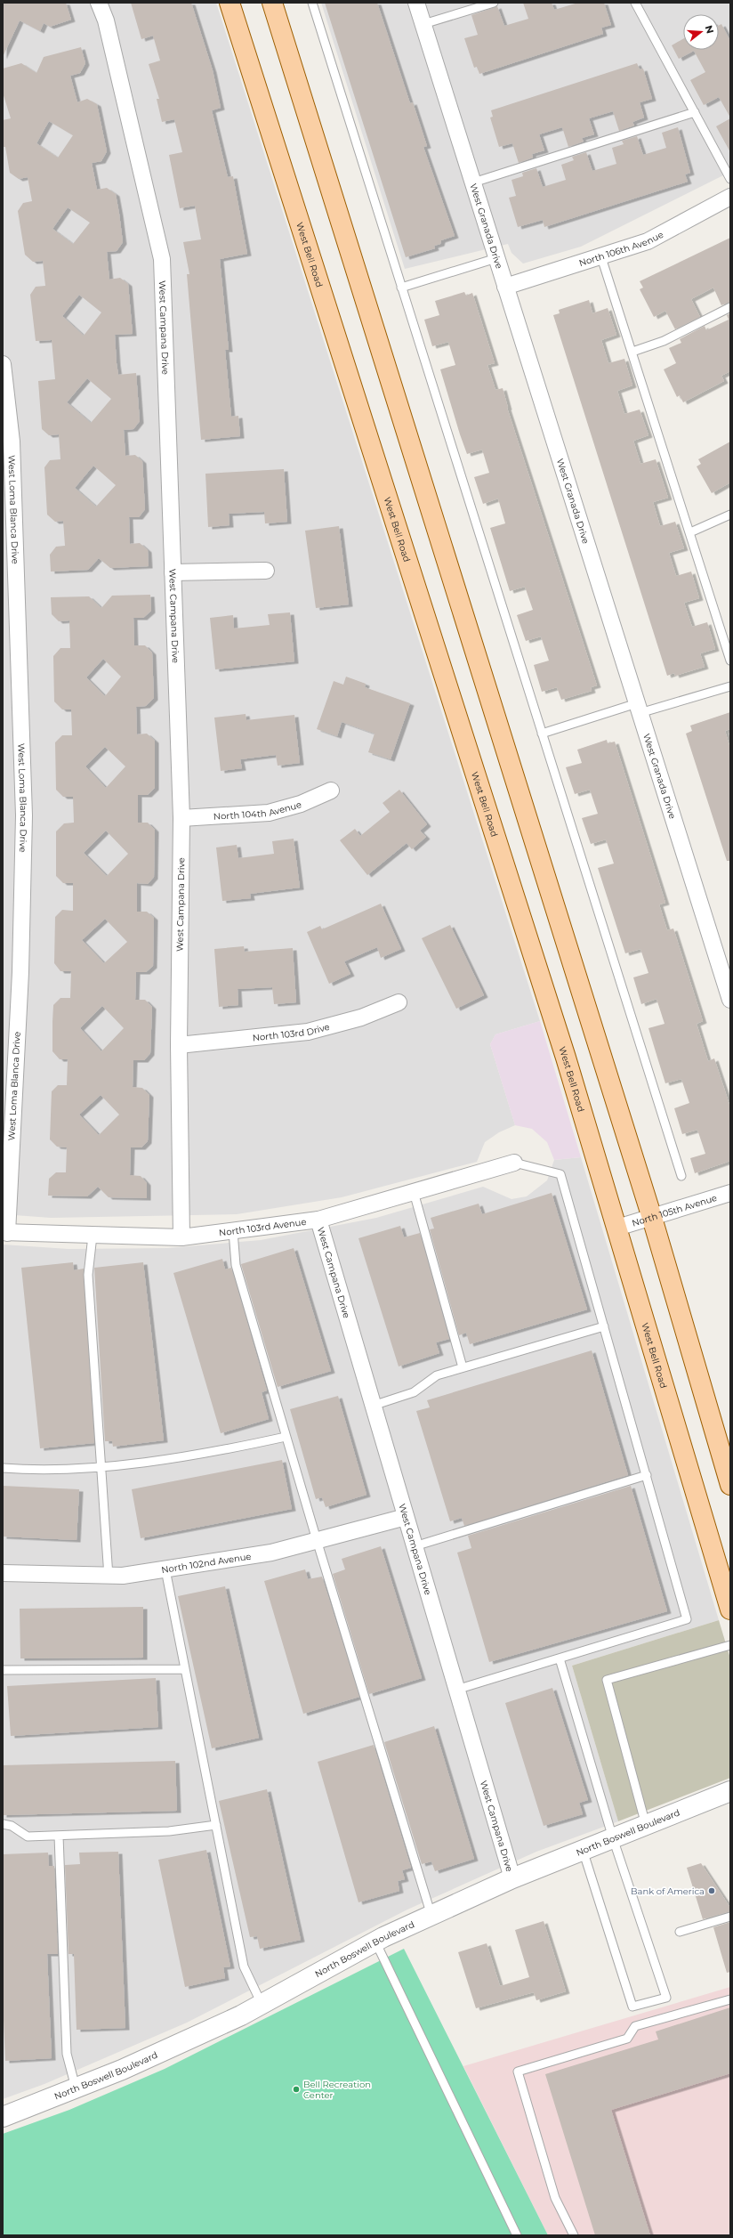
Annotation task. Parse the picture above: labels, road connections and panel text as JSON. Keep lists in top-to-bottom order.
{
  "streets": {
    "main road": ["West Bell Road"],
    "street": [
      "West Granada Drive",
      "North 106th Avenue",
      "West Campana Drive",
      "West Loma Blanca Drive",
      "North 104th Avenue",
      "North 103rd Drive",
      "North 105th Avenue",
      "North 103rd Avenue",
      "North 102nd Avenue",
      "North Boswell Boulevard"
    ]
  },
  "crossings": [
    ["West Granada Drive", "North 106th Avenue"],
    ["West Bell Road", "North 105th Avenue"],
    ["West Campana Drive", "North 104th Avenue"],
    ["West Campana Drive", "North 103rd Drive"],
    ["West Campana Drive", "North 103rd Avenue"],
    ["West Campana Drive", "North 102nd Avenue"],
    ["West Campana Drive", "North Boswell Boulevard"],
    ["West Loma Blanca Drive", "North 103rd Avenue"]
  ],
  "places": ["Bank of America", "Bell Recreation Center"],
  "north": "right"
}
